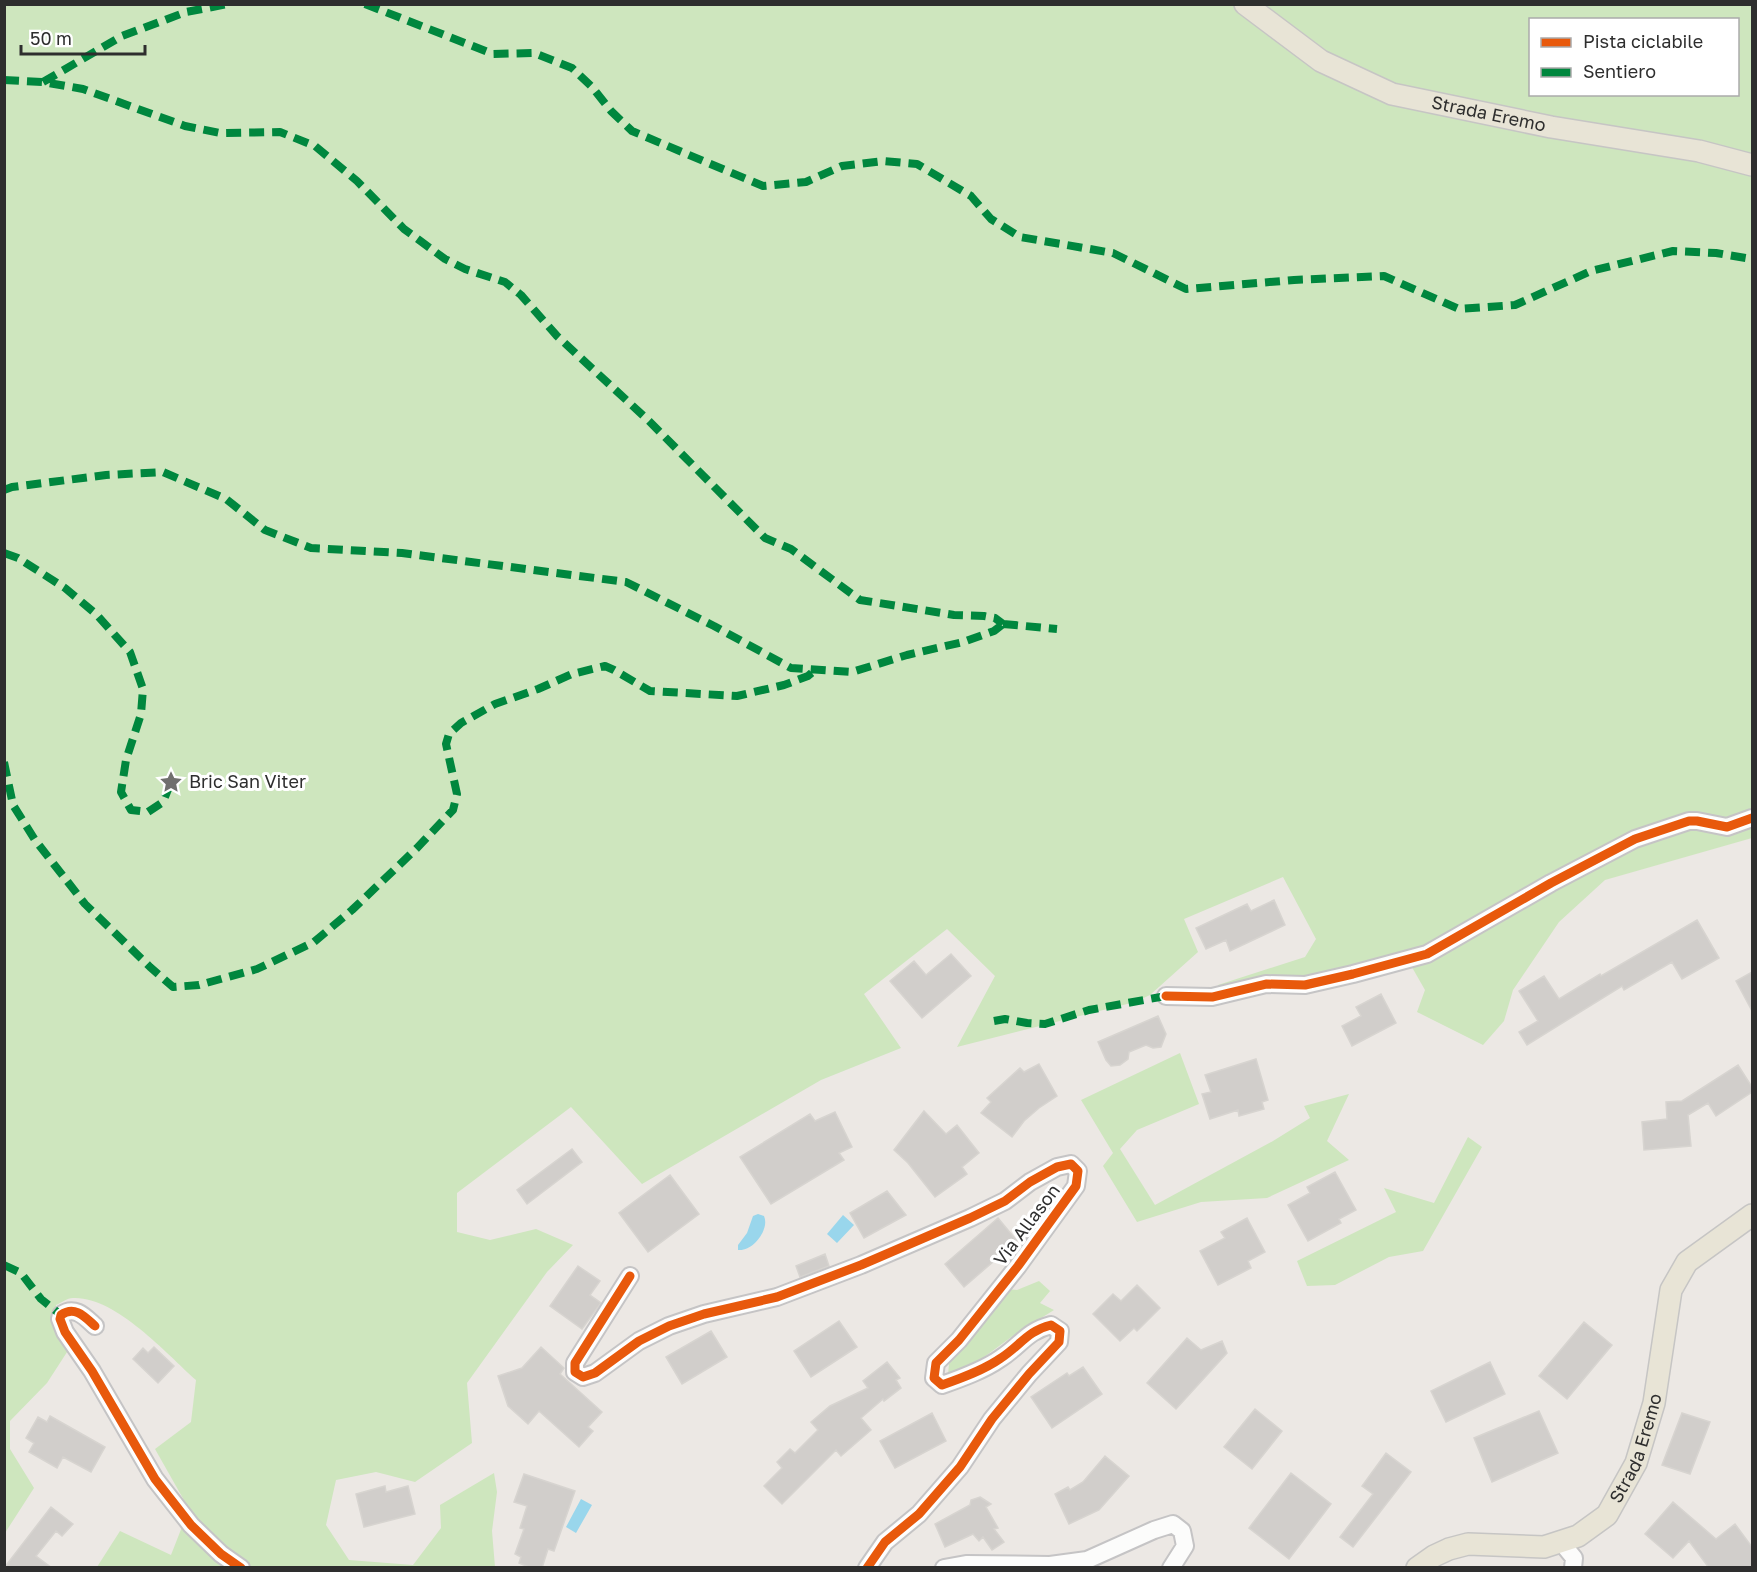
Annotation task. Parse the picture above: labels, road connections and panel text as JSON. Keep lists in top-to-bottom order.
{
  "streets": {
    "main road": ["Strada Eremo"],
    "street": ["Via Allason"]
  },
  "places": {
    "place": ["Bric San Viter"]
  },
  "legend": ["Pista ciclabile", "Sentiero"],
  "scale_bar": "50 m"
}
